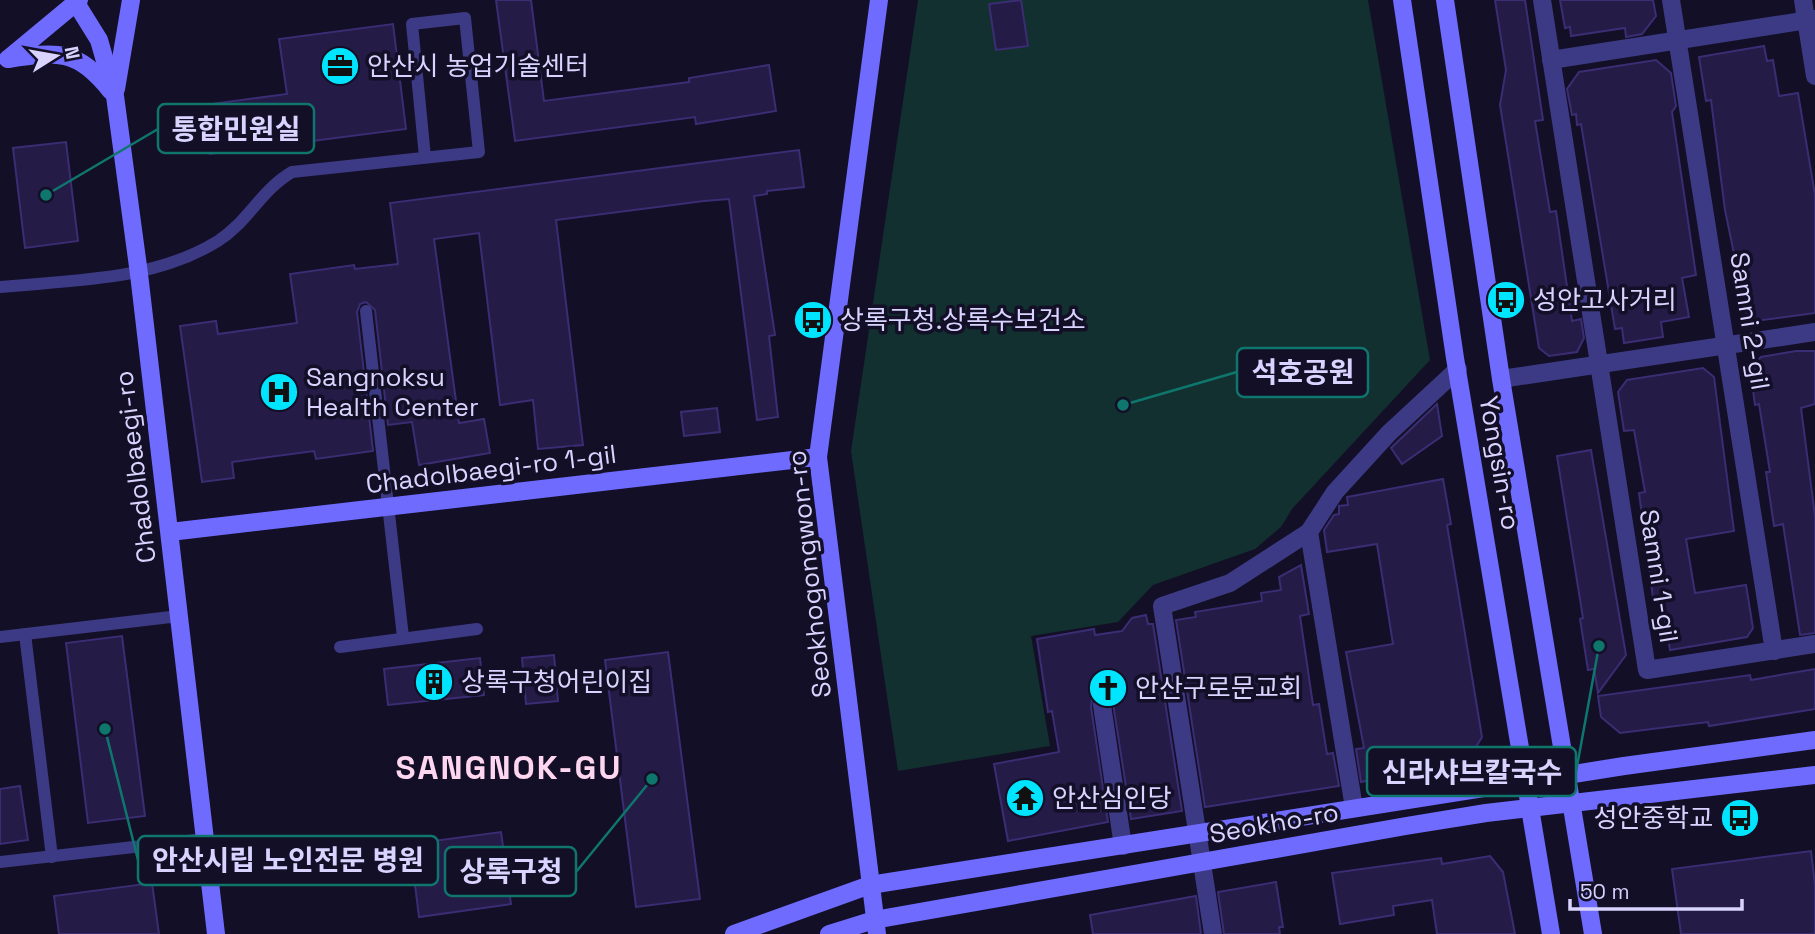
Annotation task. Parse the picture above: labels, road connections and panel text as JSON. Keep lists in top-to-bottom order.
{
  "streets": {
    "main road": [
      "Yongsin-ro",
      "Chadolbaegi-ro",
      "Chadolbaegi-ro 1-gil",
      "Seokhogongwon-ro",
      "Seokho-ro"
    ],
    "street": ["Samni 2-gil", "Samni 1-gil"]
  },
  "crossings": [
    ["Samni 2-gil", "Samni 1-gil"],
    ["Yongsin-ro", "Seokho-ro"],
    ["Chadolbaegi-ro", "Chadolbaegi-ro 1-gil"],
    ["Chadolbaegi-ro 1-gil", "Seokhogongwon-ro"],
    ["Seokhogongwon-ro", "Seokho-ro"]
  ],
  "districts": ["SANGNOK-GU"],
  "places": {
    "office": ["안산시 농업기술센터"],
    "other": [
      "통합민원실",
      "석호공원",
      "신라샤브칼국수",
      "안산시립 노인전문 병원",
      "상록구청"
    ],
    "bus stop": ["성안고사거리", "상록구청.상록수보건소", "성안중학교"],
    "hospital": ["Sangnoksu Health Center"],
    "building": ["상록구청어린이집"],
    "church": ["안산구로문교회"],
    "temple": ["안산심인당"]
  },
  "scale_bar": "50 m",
  "north": "right"
}
